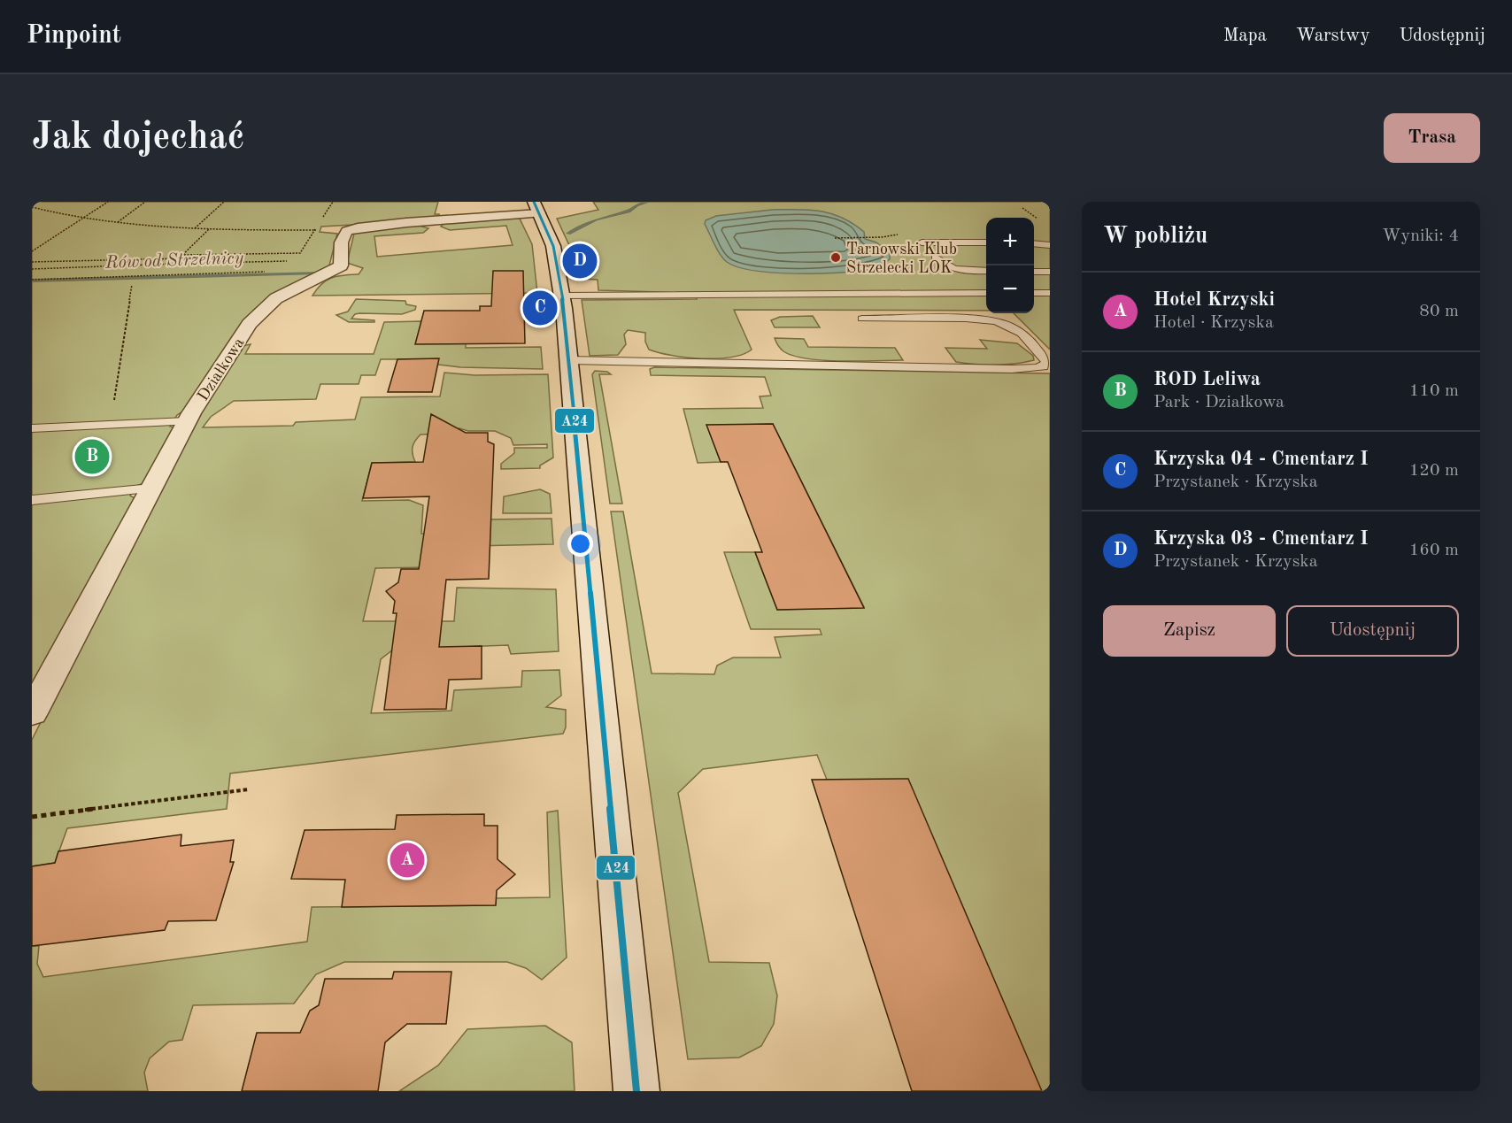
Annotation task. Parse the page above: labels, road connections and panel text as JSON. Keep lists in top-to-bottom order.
{
  "streets": {
    "street": ["Działkowa"]
  },
  "water": ["Rów od Strzelnicy"],
  "places": ["Tarnowski Klub Strzelecki LOK"],
  "lines": ["transit line A24"],
  "page": {
    "header": "Pinpoint",
    "nav": ["Mapa", "Warstwy", "Udostępnij"],
    "buttons": [
      "Trasa",
      ["Zapisz", "Udostępnij"]
    ],
    "title": "Jak dojechać",
    "heading": ["W pobliżu", "Wyniki: 4"],
    "map_buttons": ["+", "−"],
    "pins": [
      "D",
      "C",
      "B",
      "A"
    ],
    "list": [
      {
        "mark": "A",
        "name": "Hotel Krzyski",
        "note": "Hotel · Krzyska",
        "value": "80 m"
      },
      {
        "mark": "B",
        "name": "ROD Leliwa",
        "note": "Park · Działkowa",
        "value": "110 m"
      },
      {
        "mark": "C",
        "name": "Krzyska 04 - Cmentarz I",
        "note": "Przystanek · Krzyska",
        "value": "120 m"
      },
      {
        "mark": "D",
        "name": "Krzyska 03 - Cmentarz I",
        "note": "Przystanek · Krzyska",
        "value": "160 m"
      }
    ]
  }
}
